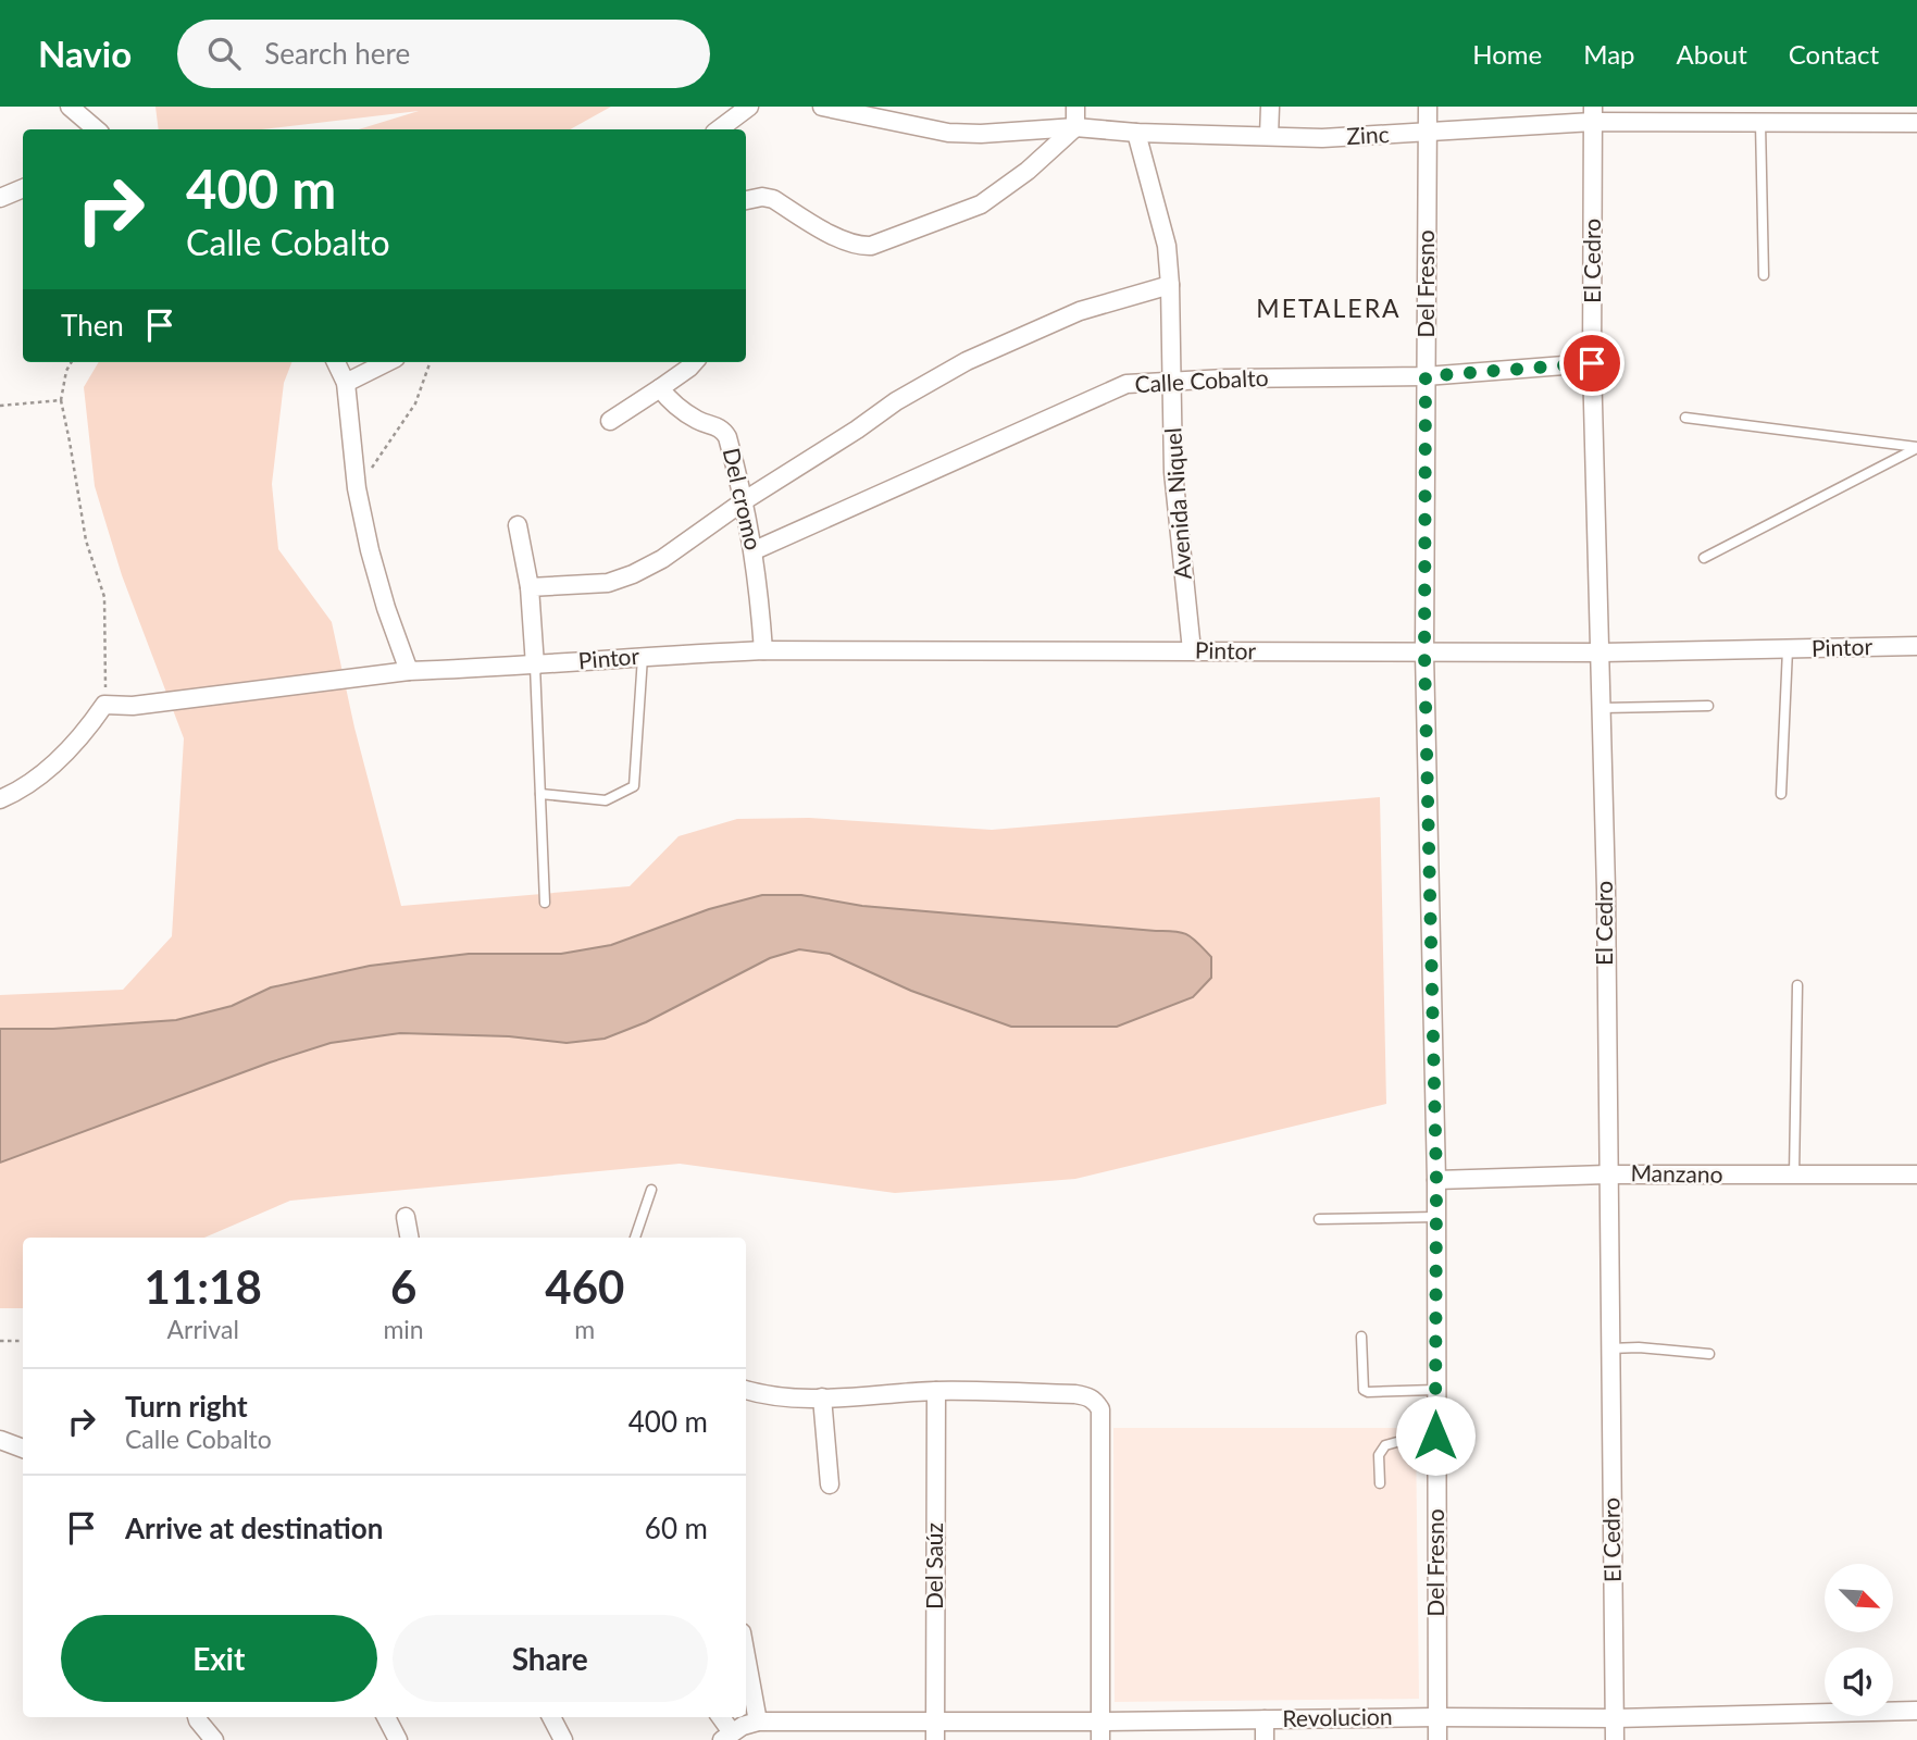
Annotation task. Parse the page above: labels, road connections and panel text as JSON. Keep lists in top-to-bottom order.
{
  "streets": {
    "street": [
      "Zinc",
      "El Cedro",
      "Del Fresno",
      "Calle Cobalto",
      "Del cromo",
      "Avenida Niquel",
      "Pintor",
      "Manzano",
      "Del Saúz",
      "Revolucion"
    ]
  },
  "crossings": [
    ["Zinc", "El Cedro"],
    ["Zinc", "Del Fresno"],
    ["Zinc", "Avenida Niquel"],
    ["El Cedro", "Calle Cobalto"],
    ["El Cedro", "Pintor"],
    ["El Cedro", "Manzano"],
    ["El Cedro", "Revolucion"],
    ["Del Fresno", "Calle Cobalto"],
    ["Del Fresno", "Pintor"],
    ["Del Fresno", "Manzano"],
    ["Del Fresno", "Revolucion"],
    ["Calle Cobalto", "Del cromo"],
    ["Calle Cobalto", "Avenida Niquel"],
    ["Del cromo", "Pintor"],
    ["Avenida Niquel", "Pintor"],
    ["Del Saúz", "Revolucion"]
  ],
  "districts": ["METALERA"],
  "north": "bottom right",
  "page": {
    "header": "Navio",
    "search": "Search here",
    "nav": [
      "Home",
      "Map",
      "About",
      "Contact"
    ],
    "turn": ["400 m", "Calle Cobalto"],
    "then": "Then",
    "eta": [
      "11:18",
      "Arrival",
      "6",
      "min",
      "460",
      "m"
    ],
    "list": [
      {
        "name": "Turn right",
        "note": "Calle Cobalto",
        "value": "400 m"
      },
      {
        "name": "Arrive at destination",
        "value": "60 m"
      }
    ],
    "buttons": ["Exit", "Share"]
  }
}
